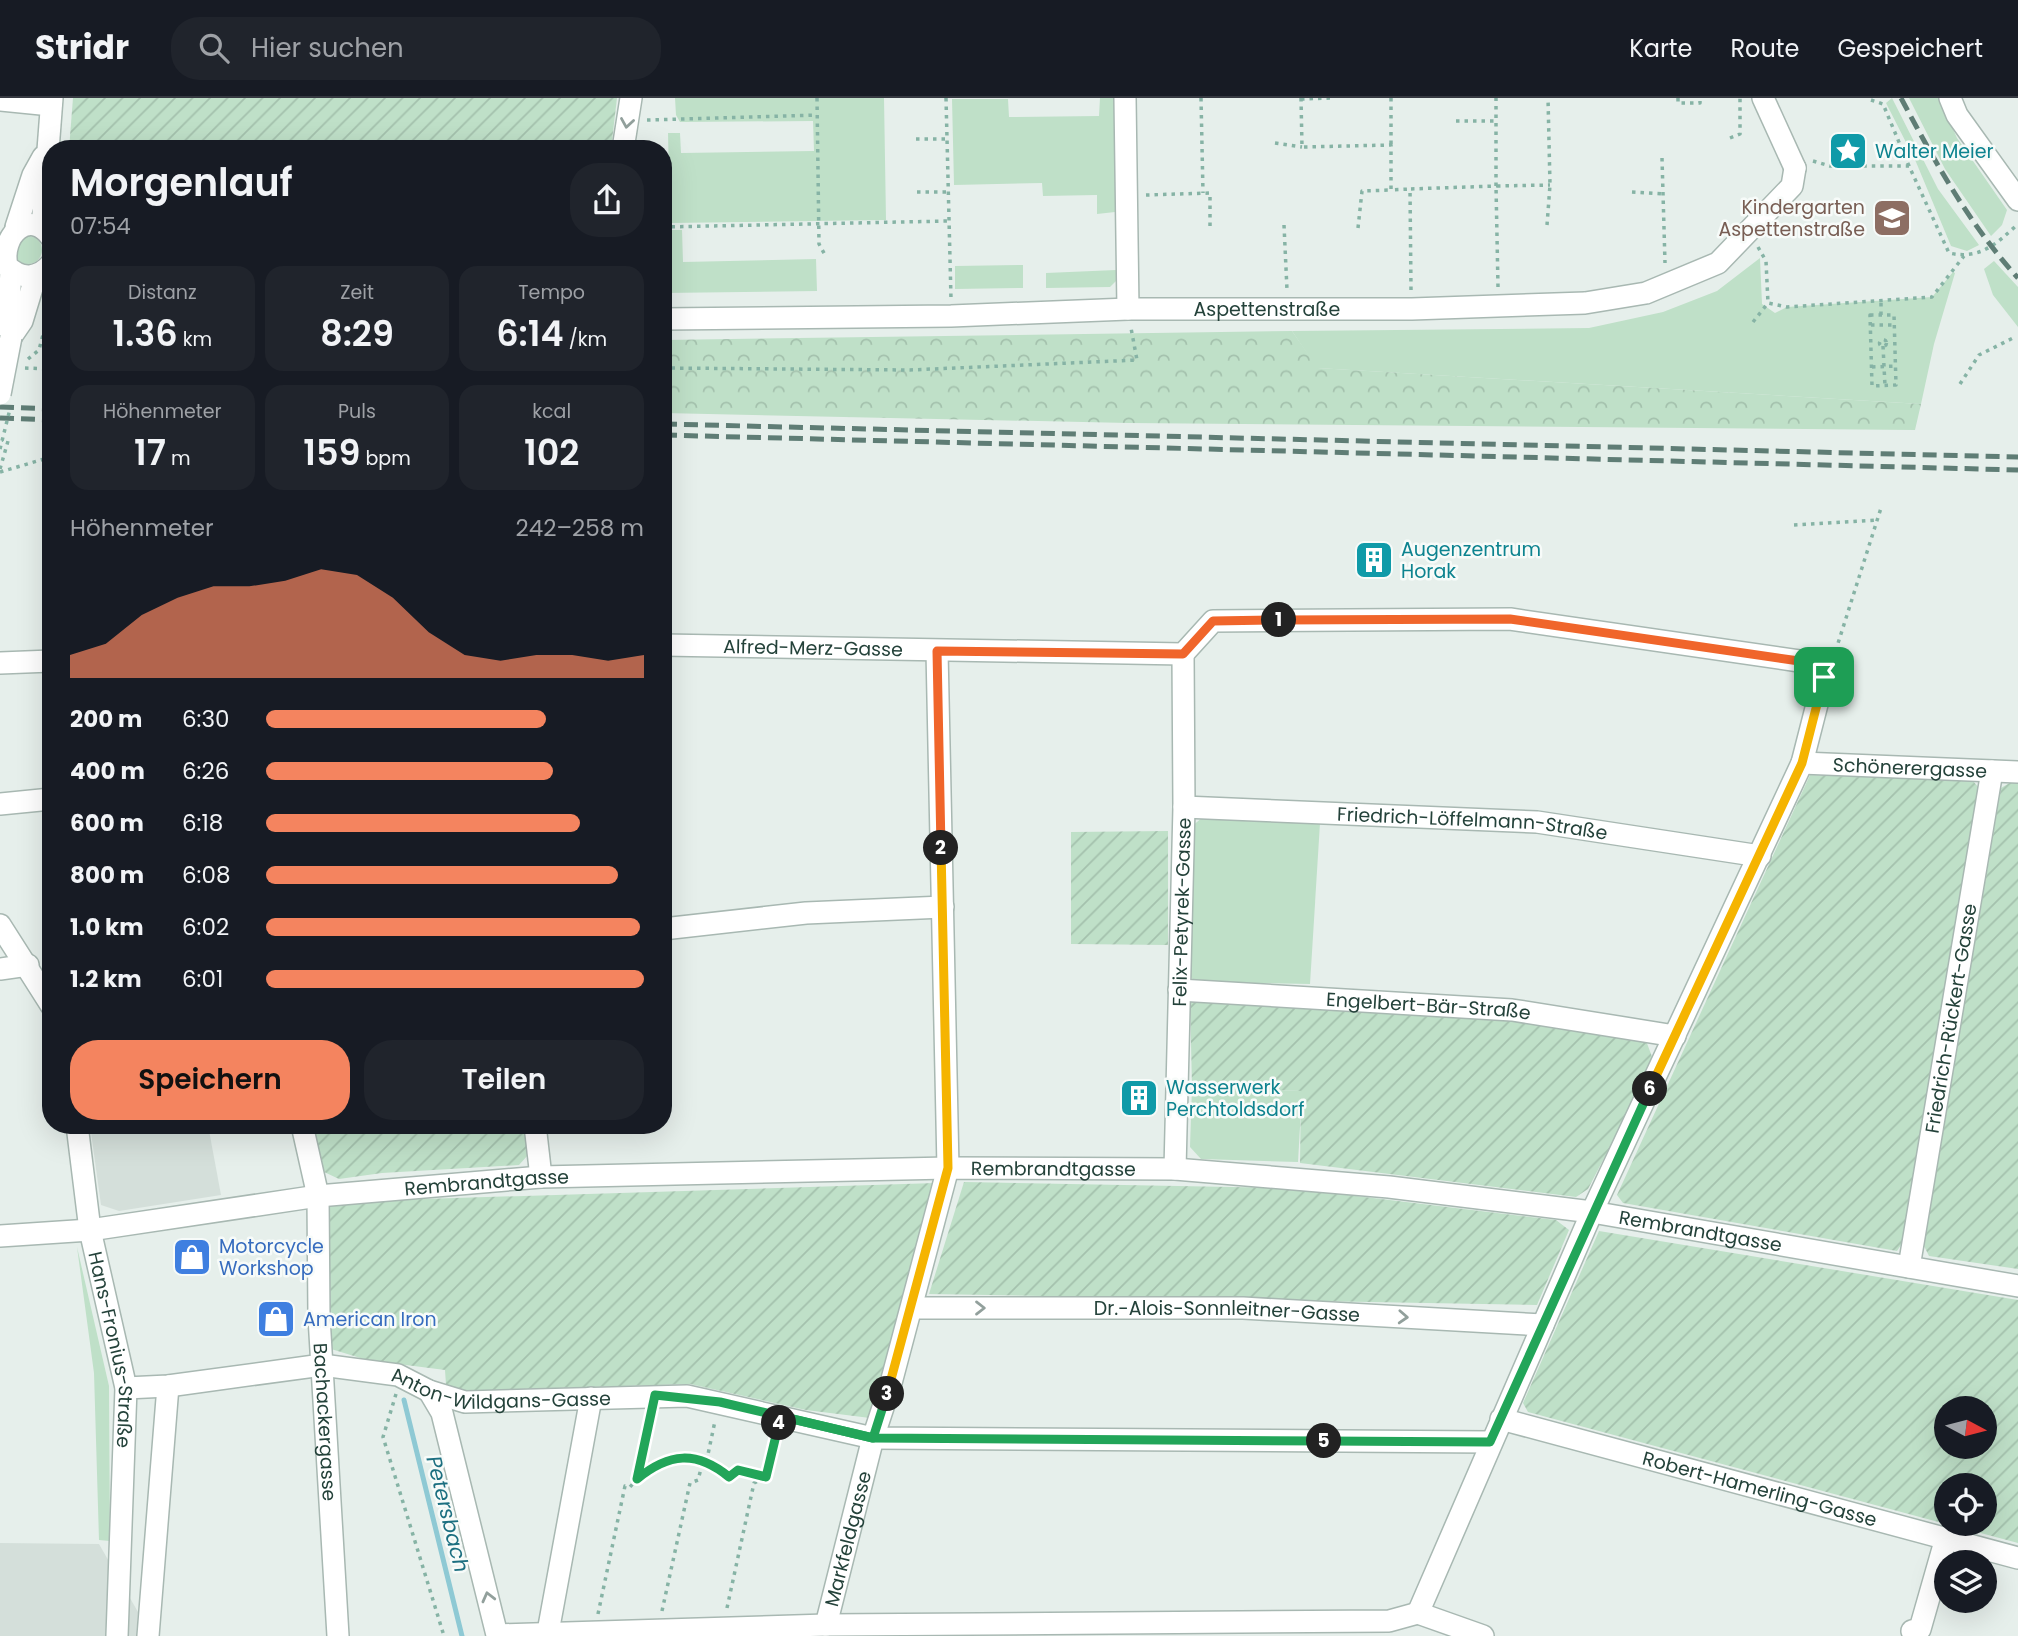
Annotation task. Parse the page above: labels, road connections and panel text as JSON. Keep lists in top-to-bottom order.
{
  "streets": {
    "street": [
      "Aspettenstraße",
      "Alfred-Merz-Gasse",
      "Schönerergasse",
      "Friedrich-Löffelmann-Straße",
      "Felix-Petyrek-Gasse",
      "Engelbert-Bär-Straße",
      "Friedrich-Rückert-Gasse",
      "Rembrandtgasse",
      "Dr.-Alois-Sonnleitner-Gasse",
      "Hans-Fronius-Straße",
      "Anton-Wildgans-Gasse",
      "Bachackergasse",
      "Robert-Hamerling-Gasse",
      "Markfeldgasse"
    ]
  },
  "crossings": [
    ["Alfred-Merz-Gasse", "Felix-Petyrek-Gasse"],
    ["Alfred-Merz-Gasse", "Markfeldgasse"],
    ["Schönerergasse", "Friedrich-Rückert-Gasse"],
    ["Friedrich-Löffelmann-Straße", "Felix-Petyrek-Gasse"],
    ["Felix-Petyrek-Gasse", "Engelbert-Bär-Straße"],
    ["Felix-Petyrek-Gasse", "Rembrandtgasse"],
    ["Friedrich-Rückert-Gasse", "Rembrandtgasse"],
    ["Rembrandtgasse", "Hans-Fronius-Straße"],
    ["Rembrandtgasse", "Bachackergasse"],
    ["Rembrandtgasse", "Markfeldgasse"],
    ["Dr.-Alois-Sonnleitner-Gasse", "Markfeldgasse"],
    ["Hans-Fronius-Straße", "Anton-Wildgans-Gasse"],
    ["Anton-Wildgans-Gasse", "Bachackergasse"],
    ["Anton-Wildgans-Gasse", "Markfeldgasse"]
  ],
  "one_way": ["Dr.-Alois-Sonnleitner-Gasse"],
  "water": ["Petersbach"],
  "places": {
    "place": ["Walter Meier"],
    "school or university": ["Kindergarten Aspettenstraße"],
    "building": ["Augenzentrum Horak", "Wasserwerk Perchtoldsdorf"],
    "shop": ["Motorcycle Workshop", "American Iron"]
  },
  "north": "right",
  "page": {
    "header": "Stridr",
    "search": "Hier suchen",
    "nav": ["Karte", "Route", "Gespeichert"],
    "heading": ["Morgenlauf", "07:54"],
    "stats": [
      ["Distanz", "1.36 km"],
      ["Zeit", "8:29"],
      ["Tempo", "6:14 /km"],
      ["Höhenmeter", "17 m"],
      ["Puls", "159 bpm"],
      ["kcal", "102"]
    ],
    "chart": ["Höhenmeter", "242–258 m"],
    "pins": [
      "1",
      "2",
      "6",
      "3",
      "4",
      "5"
    ],
    "list": [
      {
        "name": "200 m",
        "note": "6:30"
      },
      {
        "name": "400 m",
        "note": "6:26"
      },
      {
        "name": "600 m",
        "note": "6:18"
      },
      {
        "name": "800 m",
        "note": "6:08"
      },
      {
        "name": "1.0 km",
        "note": "6:02"
      },
      {
        "name": "1.2 km",
        "note": "6:01"
      }
    ],
    "buttons": ["Speichern", "Teilen"]
  }
}
